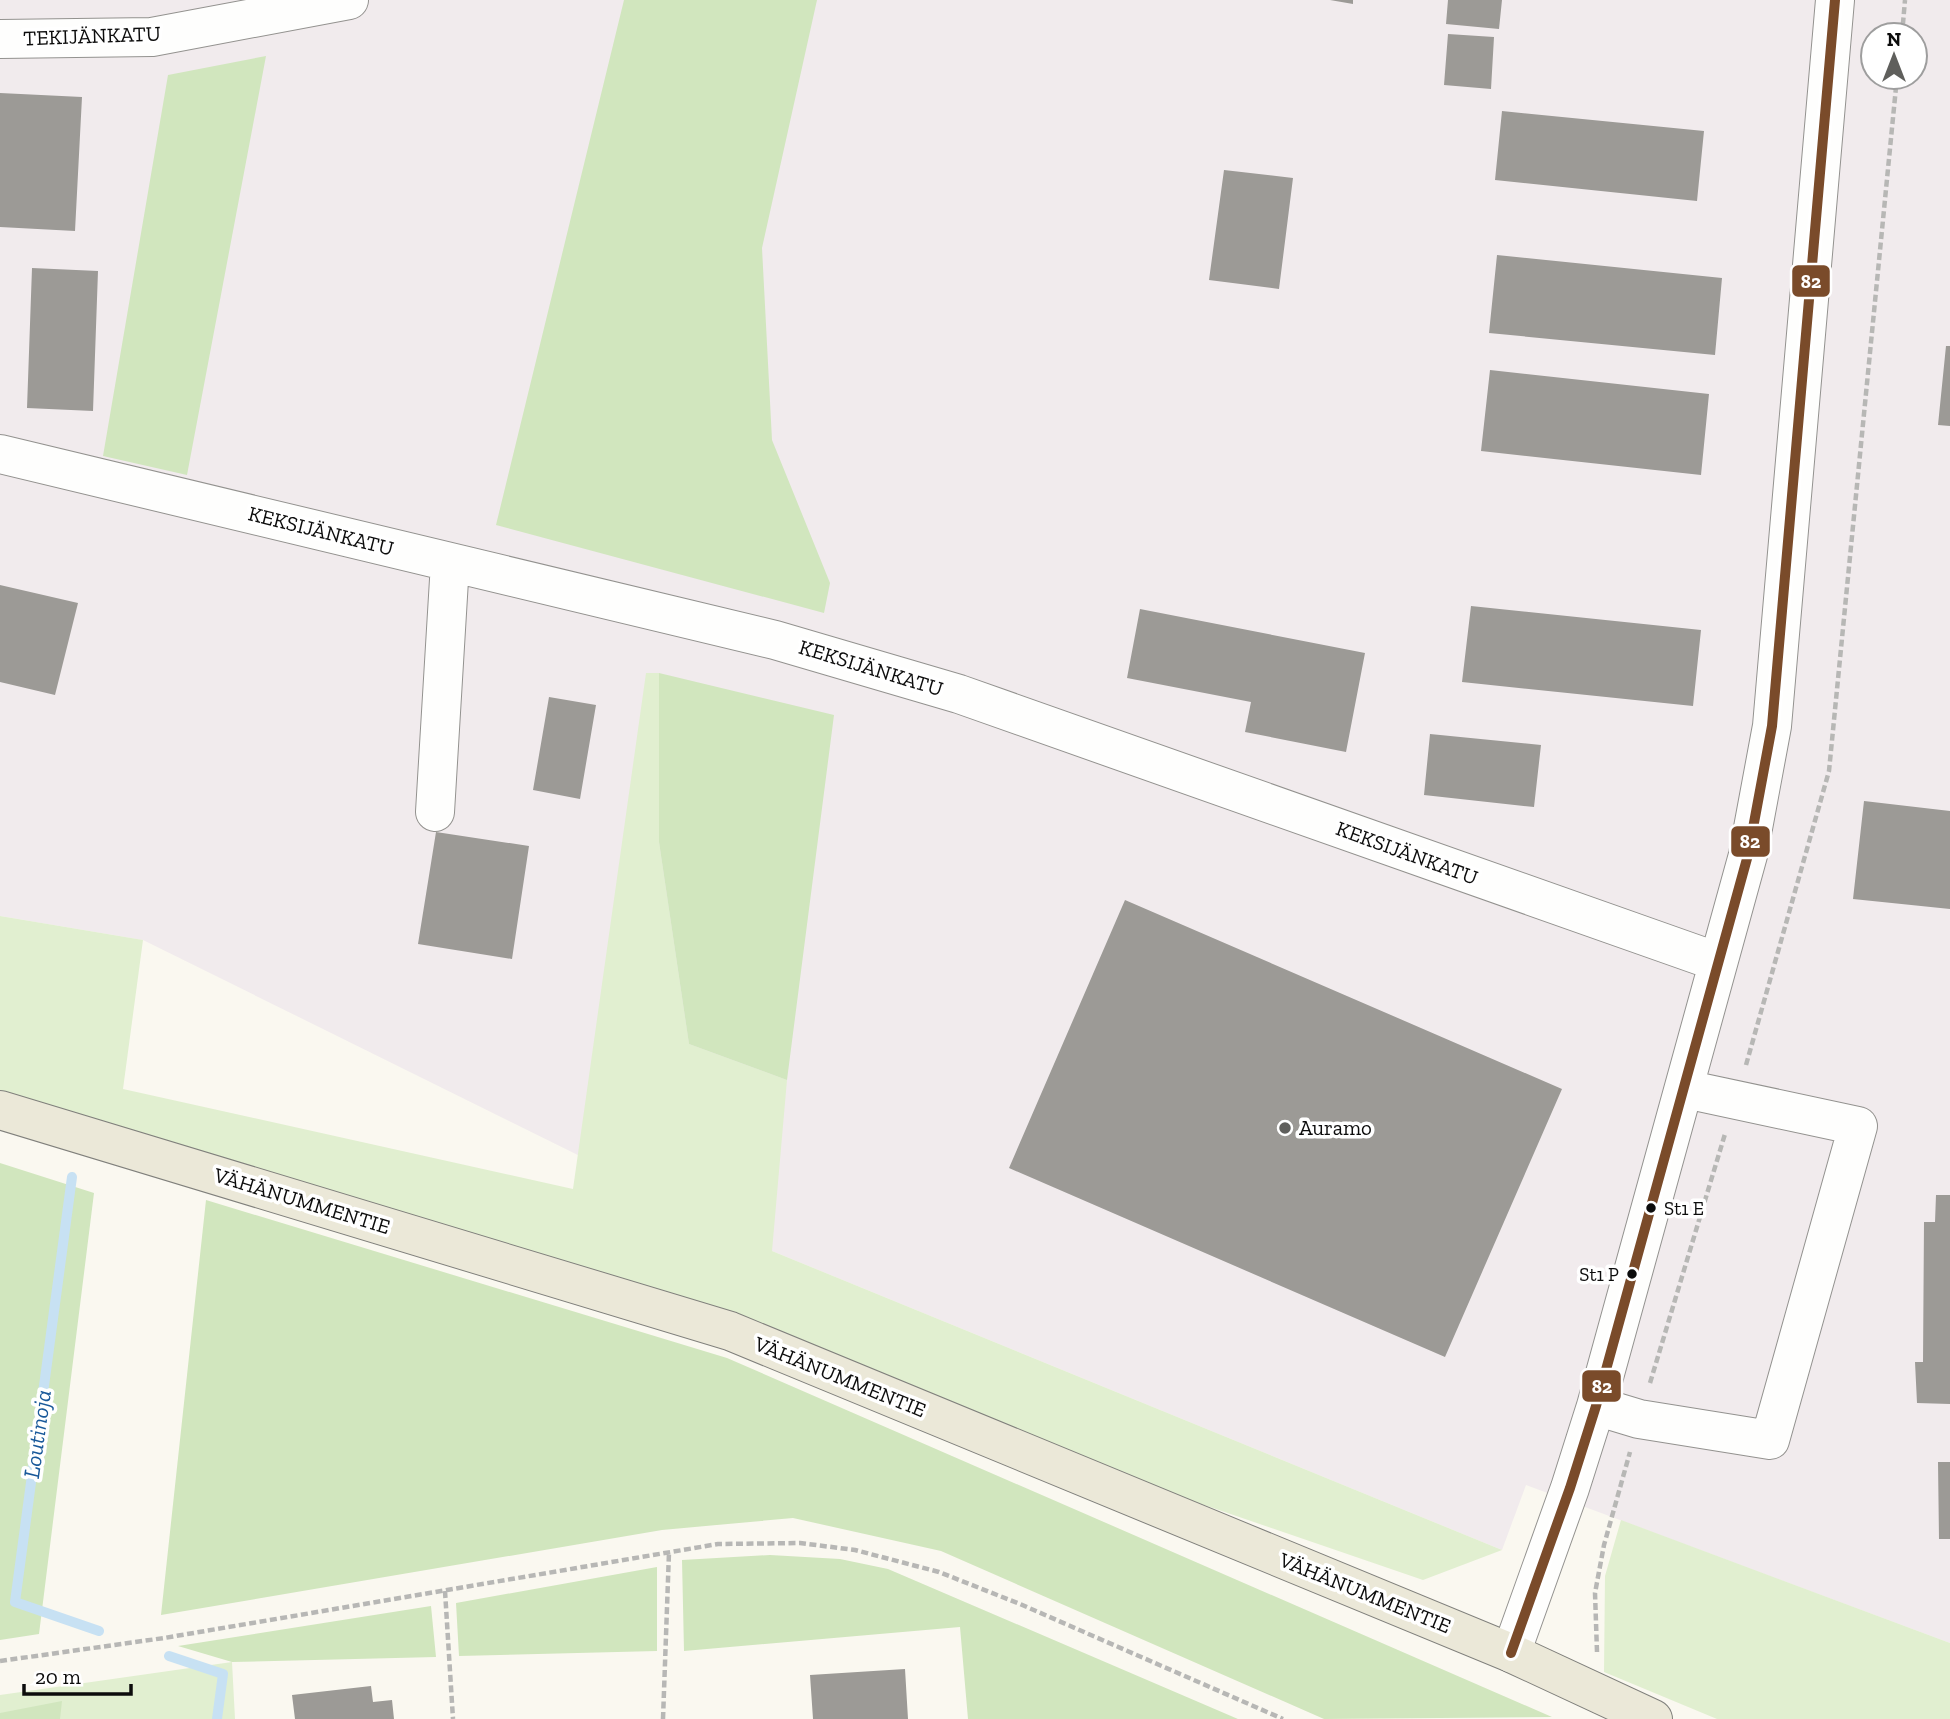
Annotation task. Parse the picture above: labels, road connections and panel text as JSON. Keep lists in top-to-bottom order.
{
  "streets": {
    "main road": ["VÄHÄNUMMENTIE"],
    "street": ["TEKIJÄNKATU", "KEKSIJÄNKATU"]
  },
  "water": ["Loutinoja"],
  "places": ["Auramo", "St1 E", "St1 P"],
  "lines": ["transit line 82"],
  "scale_bar": "20 m",
  "north": "top"
}
